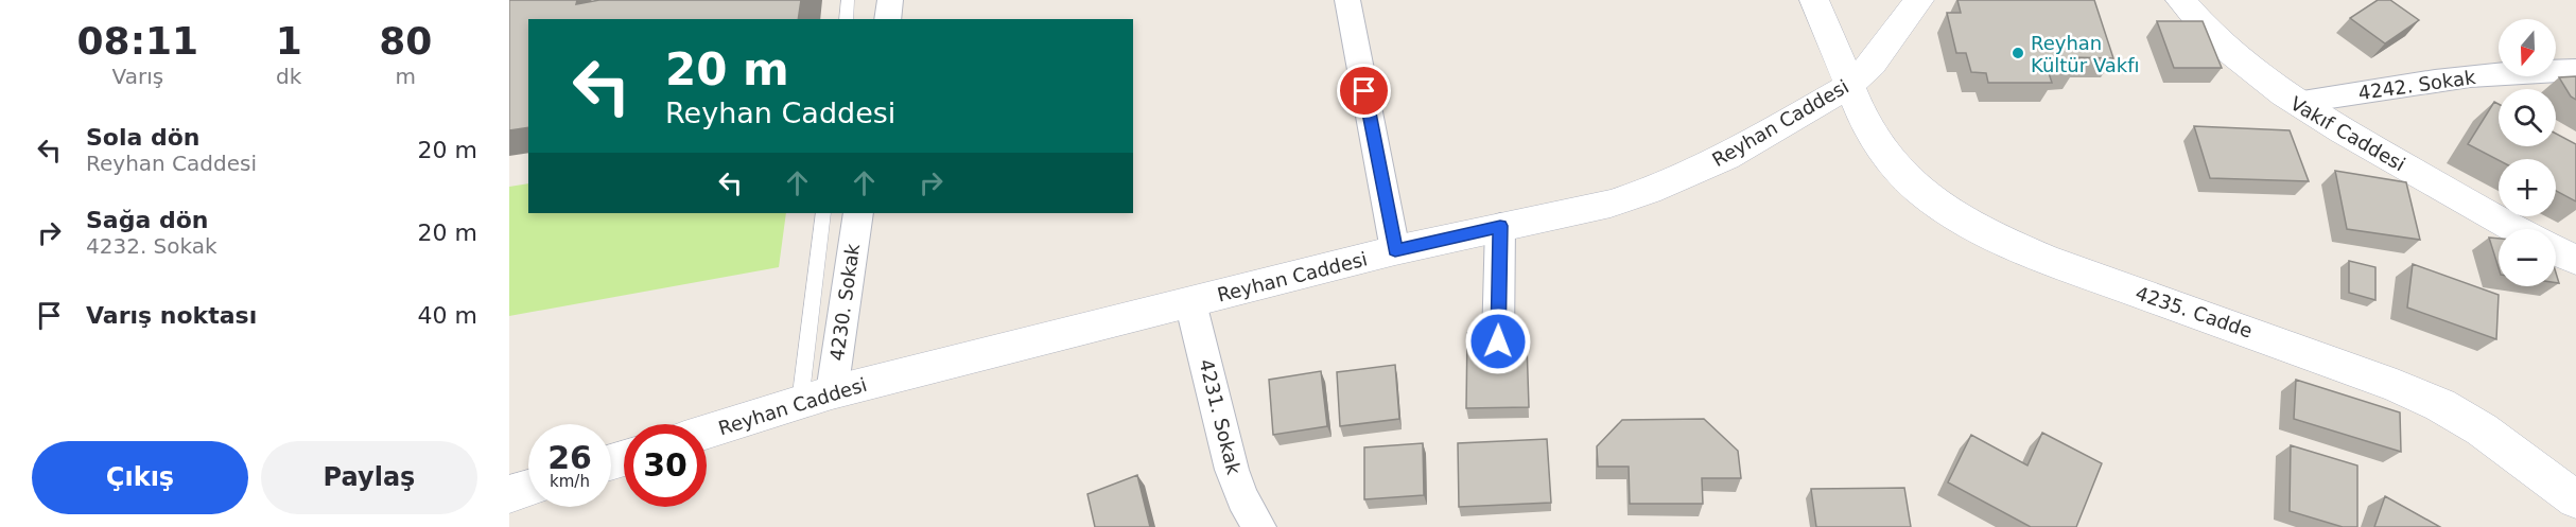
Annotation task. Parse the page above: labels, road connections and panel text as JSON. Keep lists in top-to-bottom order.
{
  "streets": {
    "street": [
      "4242. Sokak",
      "Reyhan Caddesi",
      "Vakıf Caddesi",
      "4230. Sokak",
      "4235. Cadde",
      "4231. Sokak"
    ]
  },
  "crossings": [
    ["4242. Sokak", "Vakıf Caddesi"],
    ["Reyhan Caddesi", "4230. Sokak"],
    ["Reyhan Caddesi", "4235. Cadde"],
    ["Reyhan Caddesi", "4231. Sokak"]
  ],
  "places": ["Reyhan Kültür Vakfı"],
  "north": "bottom",
  "page": {
    "eta": [
      "08:11",
      "Varış",
      "1",
      "dk",
      "80",
      "m"
    ],
    "map_buttons": ["+", "−"],
    "turn": ["20 m", "Reyhan Caddesi"],
    "list": [
      {
        "name": "Sola dön",
        "note": "Reyhan Caddesi",
        "value": "20 m"
      },
      {
        "name": "Sağa dön",
        "note": "4232. Sokak",
        "value": "20 m"
      },
      {
        "name": "Varış noktası",
        "value": "40 m"
      }
    ],
    "speed": "26 km/h",
    "limit": "30",
    "buttons": ["Çıkış", "Paylaş"]
  }
}
